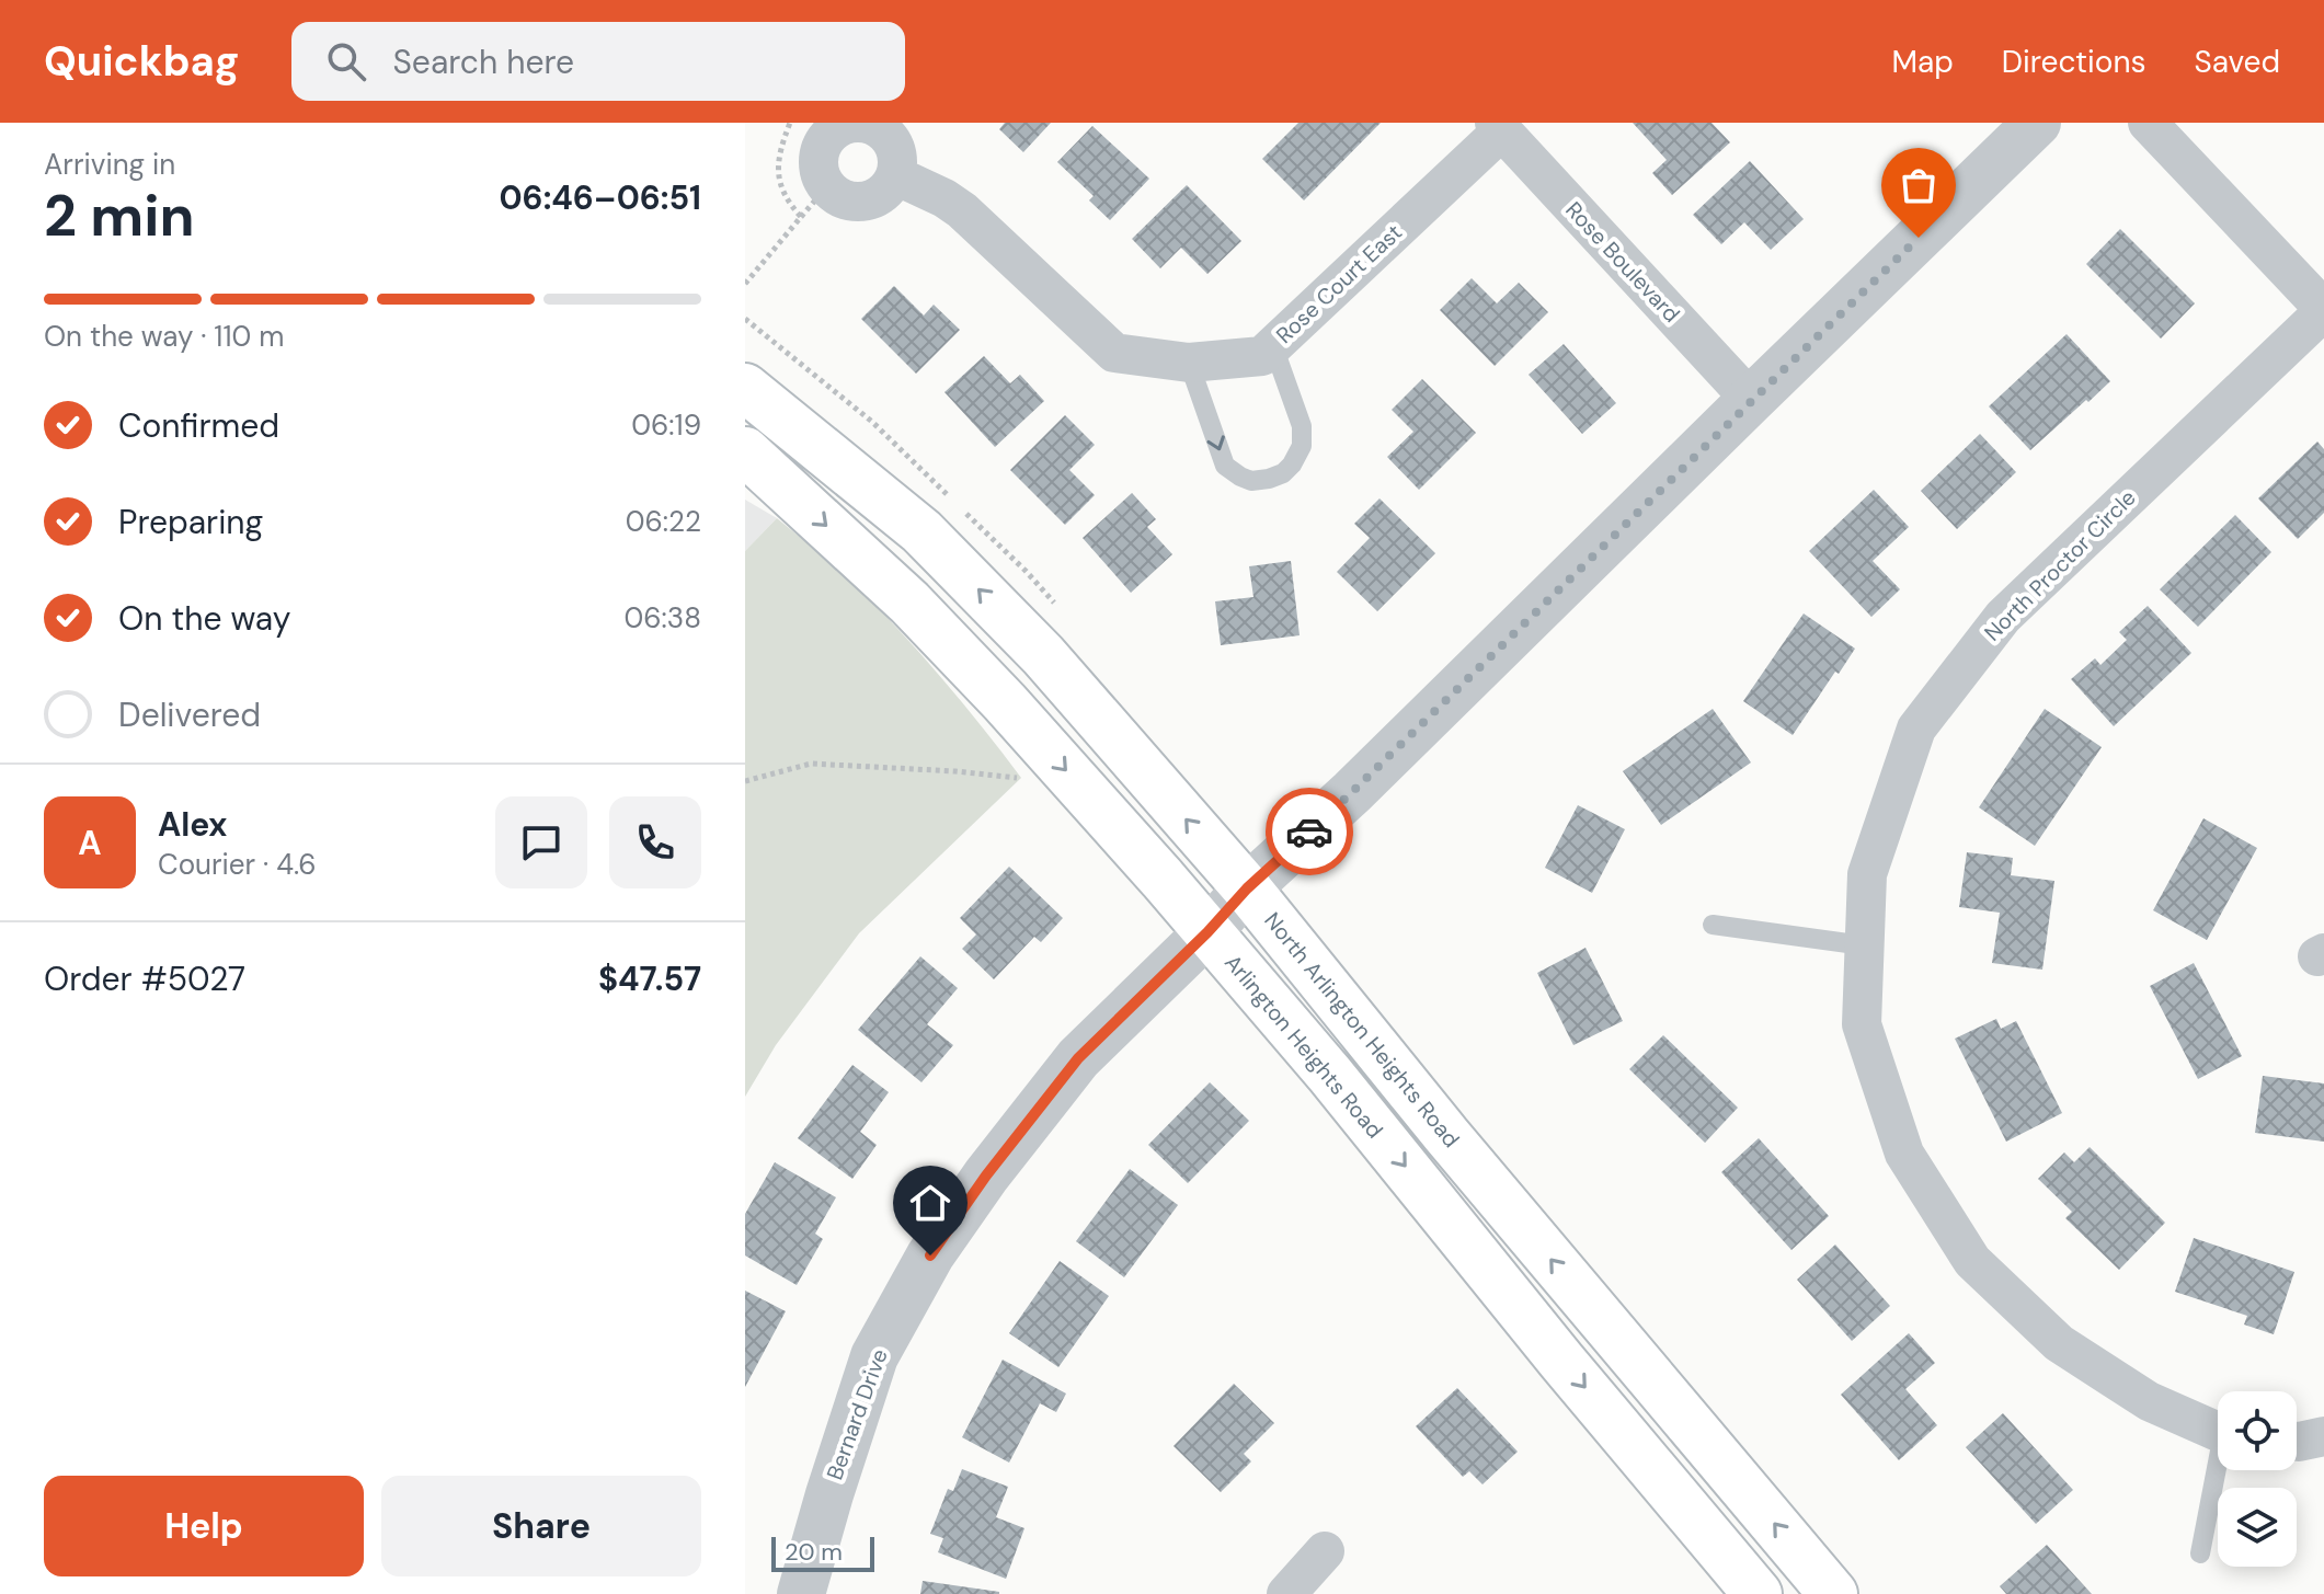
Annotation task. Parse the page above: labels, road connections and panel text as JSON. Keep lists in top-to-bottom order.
{
  "streets": {
    "main road": ["North Arlington Heights Road", "Arlington Heights Road"],
    "street": [
      "Rose Boulevard",
      "Rose Court East",
      "North Proctor Circle",
      "Bernard Drive"
    ]
  },
  "crossings": [
    ["Rose Boulevard", "Rose Court East"],
    ["Rose Boulevard", "Bernard Drive"],
    ["North Arlington Heights Road", "Bernard Drive"],
    ["Arlington Heights Road", "Bernard Drive"]
  ],
  "one_way": ["North Arlington Heights Road", "Arlington Heights Road"],
  "scale_bar": "20 m",
  "page": {
    "header": "Quickbag",
    "search": "Search here",
    "nav": ["Map", "Directions", "Saved"],
    "heading": ["2 min", "Arriving in", "06:46–06:51"],
    "panel": [
      "Alex",
      "Courier · 4.6",
      "Order #5027",
      "$47.57"
    ],
    "bar": "On the way · 110 m",
    "list": [
      ["Confirmed", "06:19"],
      ["Preparing", "06:22"],
      ["On the way", "06:38"],
      "Delivered"
    ],
    "round": "A",
    "buttons": ["Help", "Share"],
    "scale": "20 m"
  }
}
